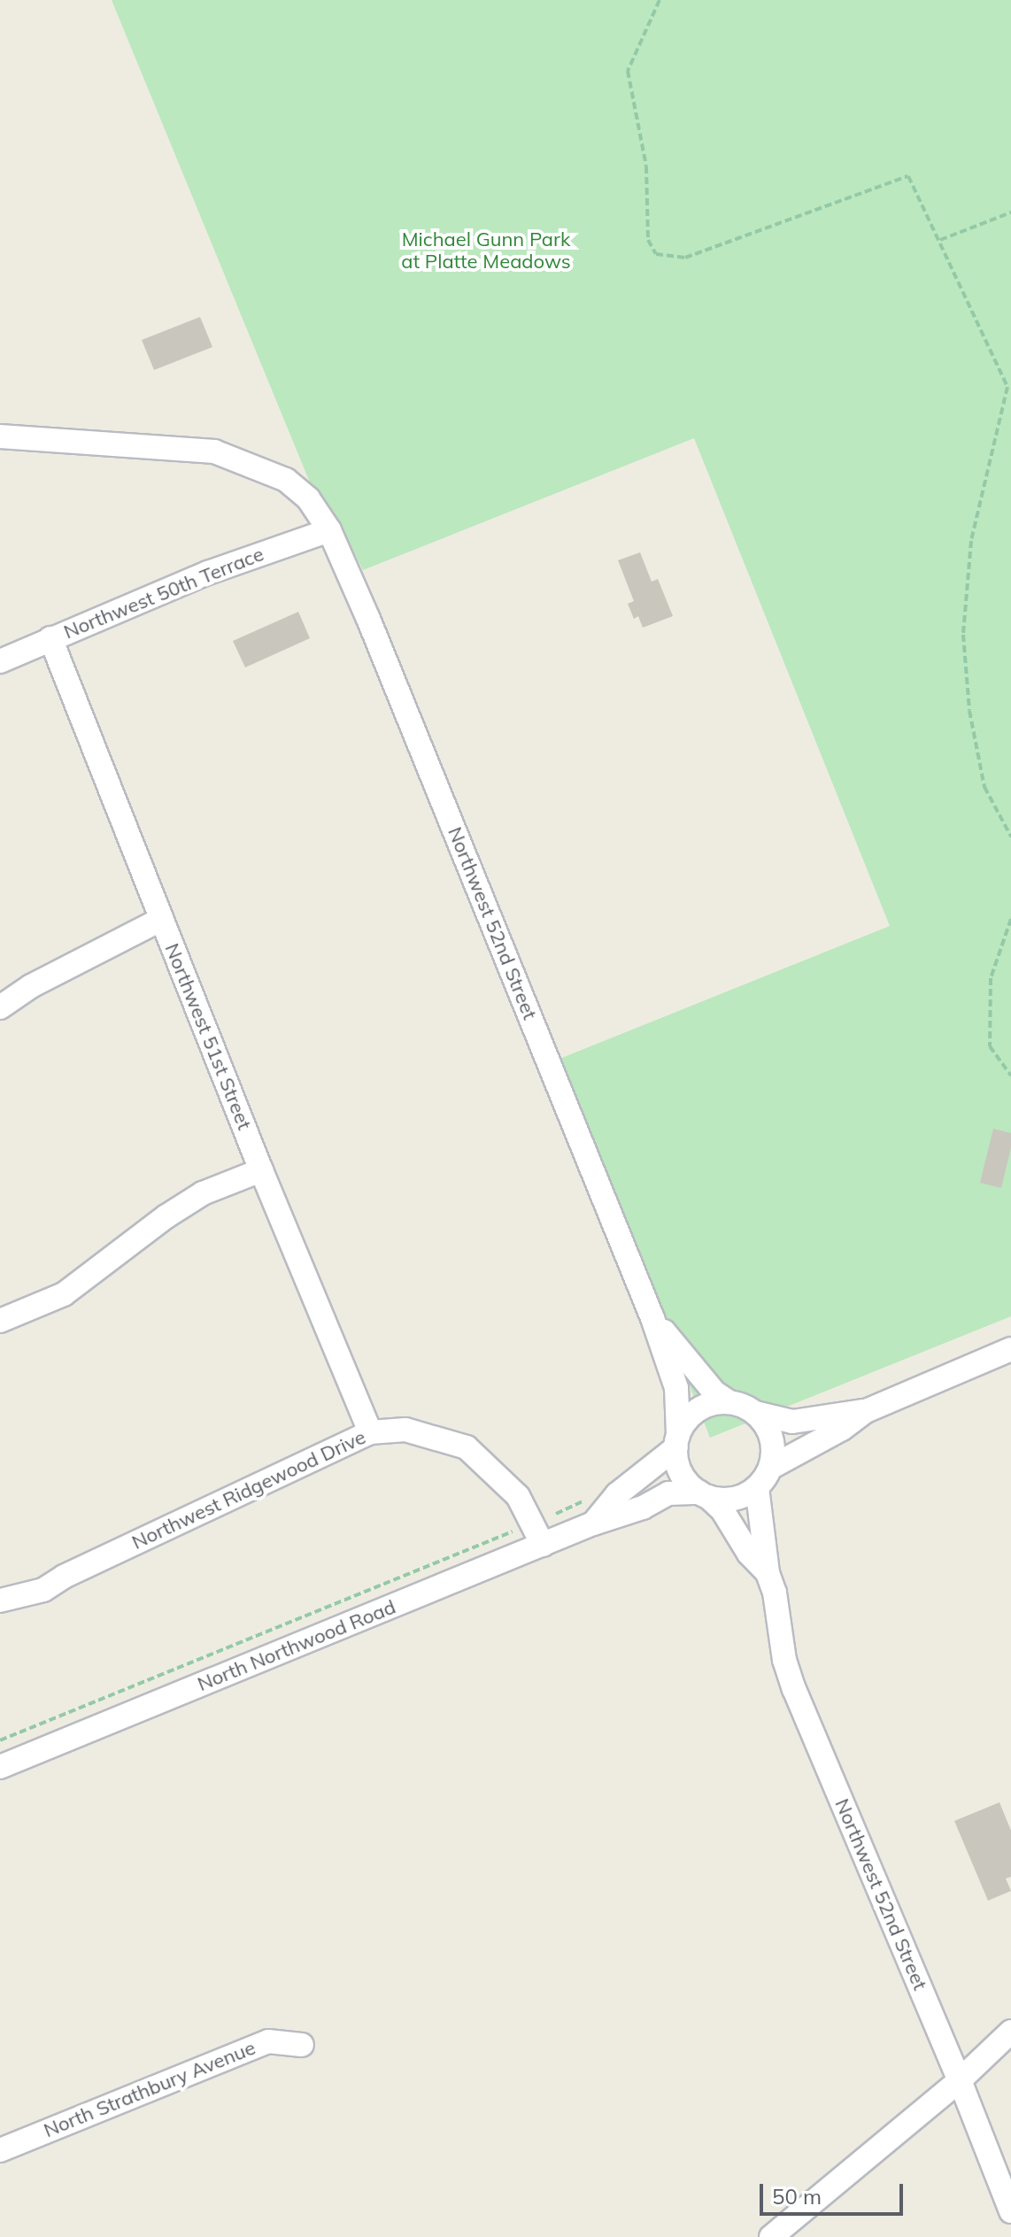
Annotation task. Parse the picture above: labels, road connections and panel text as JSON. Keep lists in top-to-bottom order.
{
  "streets": {
    "street": [
      "Northwest 50th Terrace",
      "Northwest 52nd Street",
      "Northwest 51st Street",
      "Northwest Ridgewood Drive",
      "North Northwood Road",
      "North Strathbury Avenue"
    ]
  },
  "crossings": [
    ["Northwest 50th Terrace", "Northwest 52nd Street"],
    ["Northwest 50th Terrace", "Northwest 51st Street"],
    ["Northwest 52nd Street", "North Northwood Road"],
    ["Northwest 51st Street", "Northwest Ridgewood Drive"],
    ["Northwest Ridgewood Drive", "North Northwood Road"]
  ],
  "parks": ["Michael Gunn Park at Platte Meadows"],
  "scale_bar": "50 m"
}
